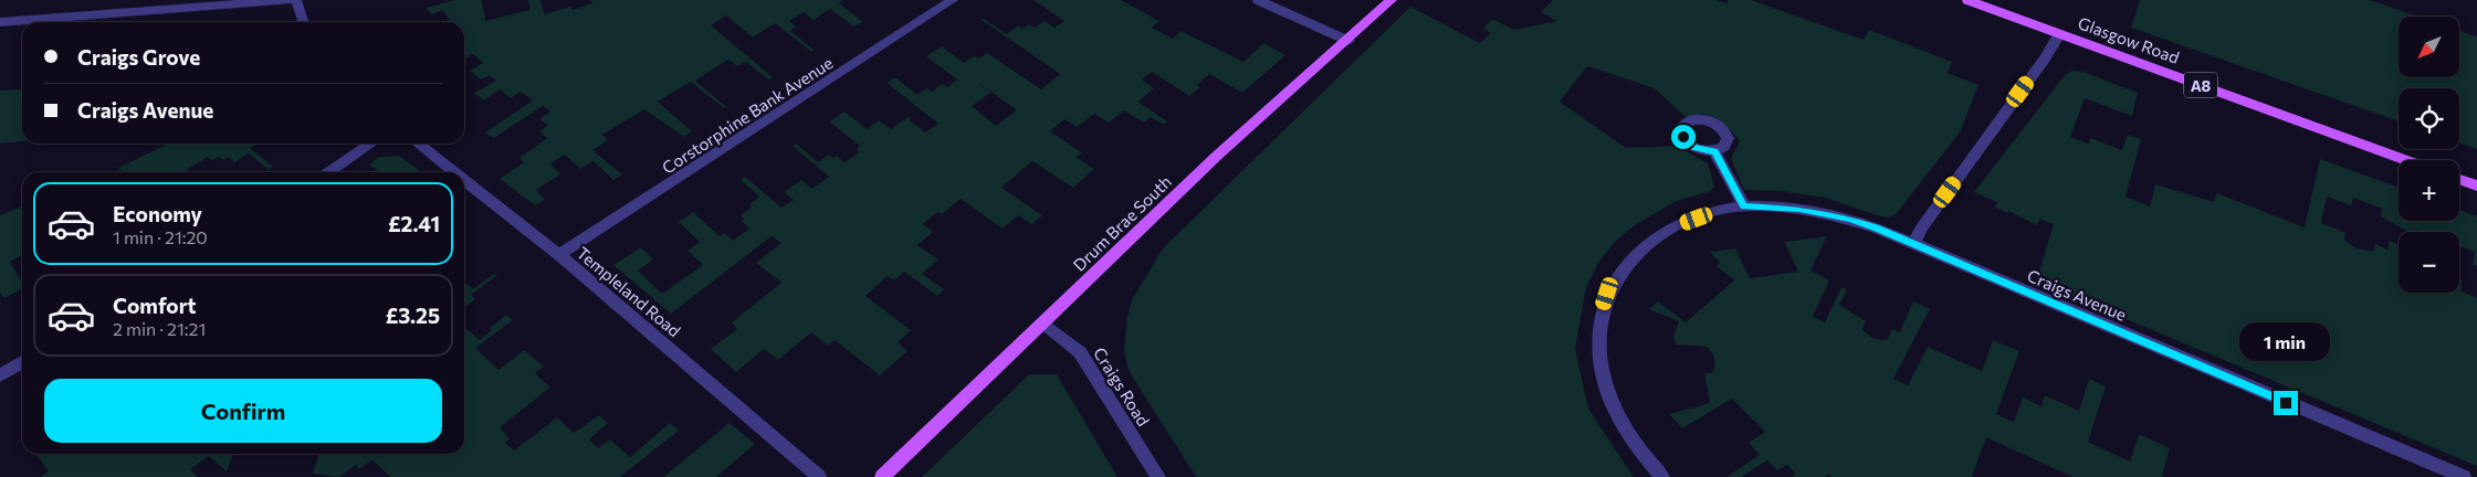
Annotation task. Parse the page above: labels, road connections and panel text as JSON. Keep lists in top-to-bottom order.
{
  "streets": {
    "main road": ["Glasgow Road", "A8", "Drum Brae South"],
    "street": [
      "Corstorphine Bank Avenue",
      "Templeland Road",
      "Craigs Avenue",
      "Craigs Road"
    ]
  },
  "crossings": [
    ["Corstorphine Bank Avenue", "Templeland Road"],
    ["Drum Brae South", "Craigs Road"]
  ],
  "north": "bottom left",
  "page": {
    "map_buttons": ["+", "−"],
    "banner": ["Craigs Grove", "Craigs Avenue"],
    "list": [
      {
        "name": "Economy",
        "note": "1 min · 21:20",
        "value": "£2.41"
      },
      {
        "name": "Comfort",
        "note": "2 min · 21:21",
        "value": "£3.25"
      }
    ],
    "bubble": "1 min",
    "buttons": "Confirm"
  }
}
